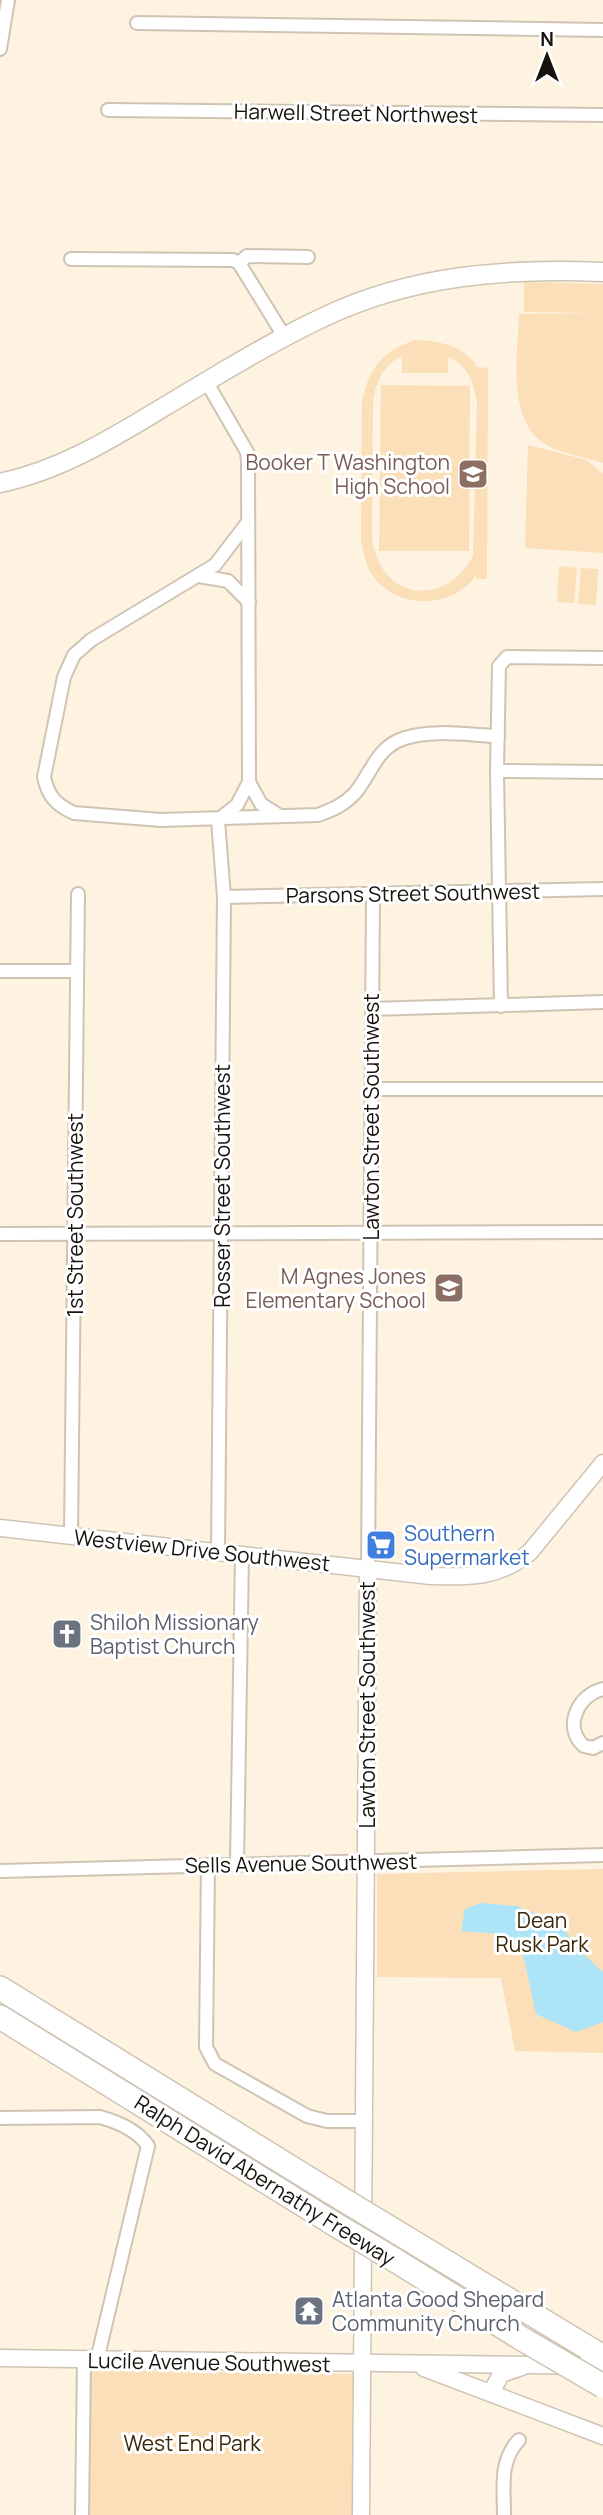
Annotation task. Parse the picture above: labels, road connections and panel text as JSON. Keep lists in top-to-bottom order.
{
  "streets": {
    "highway": ["Ralph David Abernathy Freeway"],
    "street": [
      "Harwell Street Northwest",
      "Parsons Street Southwest",
      "Lawton Street Southwest",
      "Rosser Street Southwest",
      "1st Street Southwest",
      "Westview Drive Southwest",
      "Sells Avenue Southwest",
      "Lucile Avenue Southwest"
    ]
  },
  "crossings": [
    ["Parsons Street Southwest", "Lawton Street Southwest"],
    ["Parsons Street Southwest", "Rosser Street Southwest"],
    ["Lawton Street Southwest", "Westview Drive Southwest"],
    ["Lawton Street Southwest", "Sells Avenue Southwest"],
    ["Lawton Street Southwest", "Lucile Avenue Southwest"],
    ["Rosser Street Southwest", "Westview Drive Southwest"],
    ["1st Street Southwest", "Westview Drive Southwest"]
  ],
  "parks": ["Dean Rusk Park", "West End Park"],
  "places": {
    "school or university": ["Booker T Washington High School", "M Agnes Jones Elementary School"],
    "supermarket": ["Southern Supermarket"],
    "church": ["Shiloh Missionary Baptist Church"],
    "temple": ["Atlanta Good Shepard Community Church"]
  },
  "north": "top"
}
